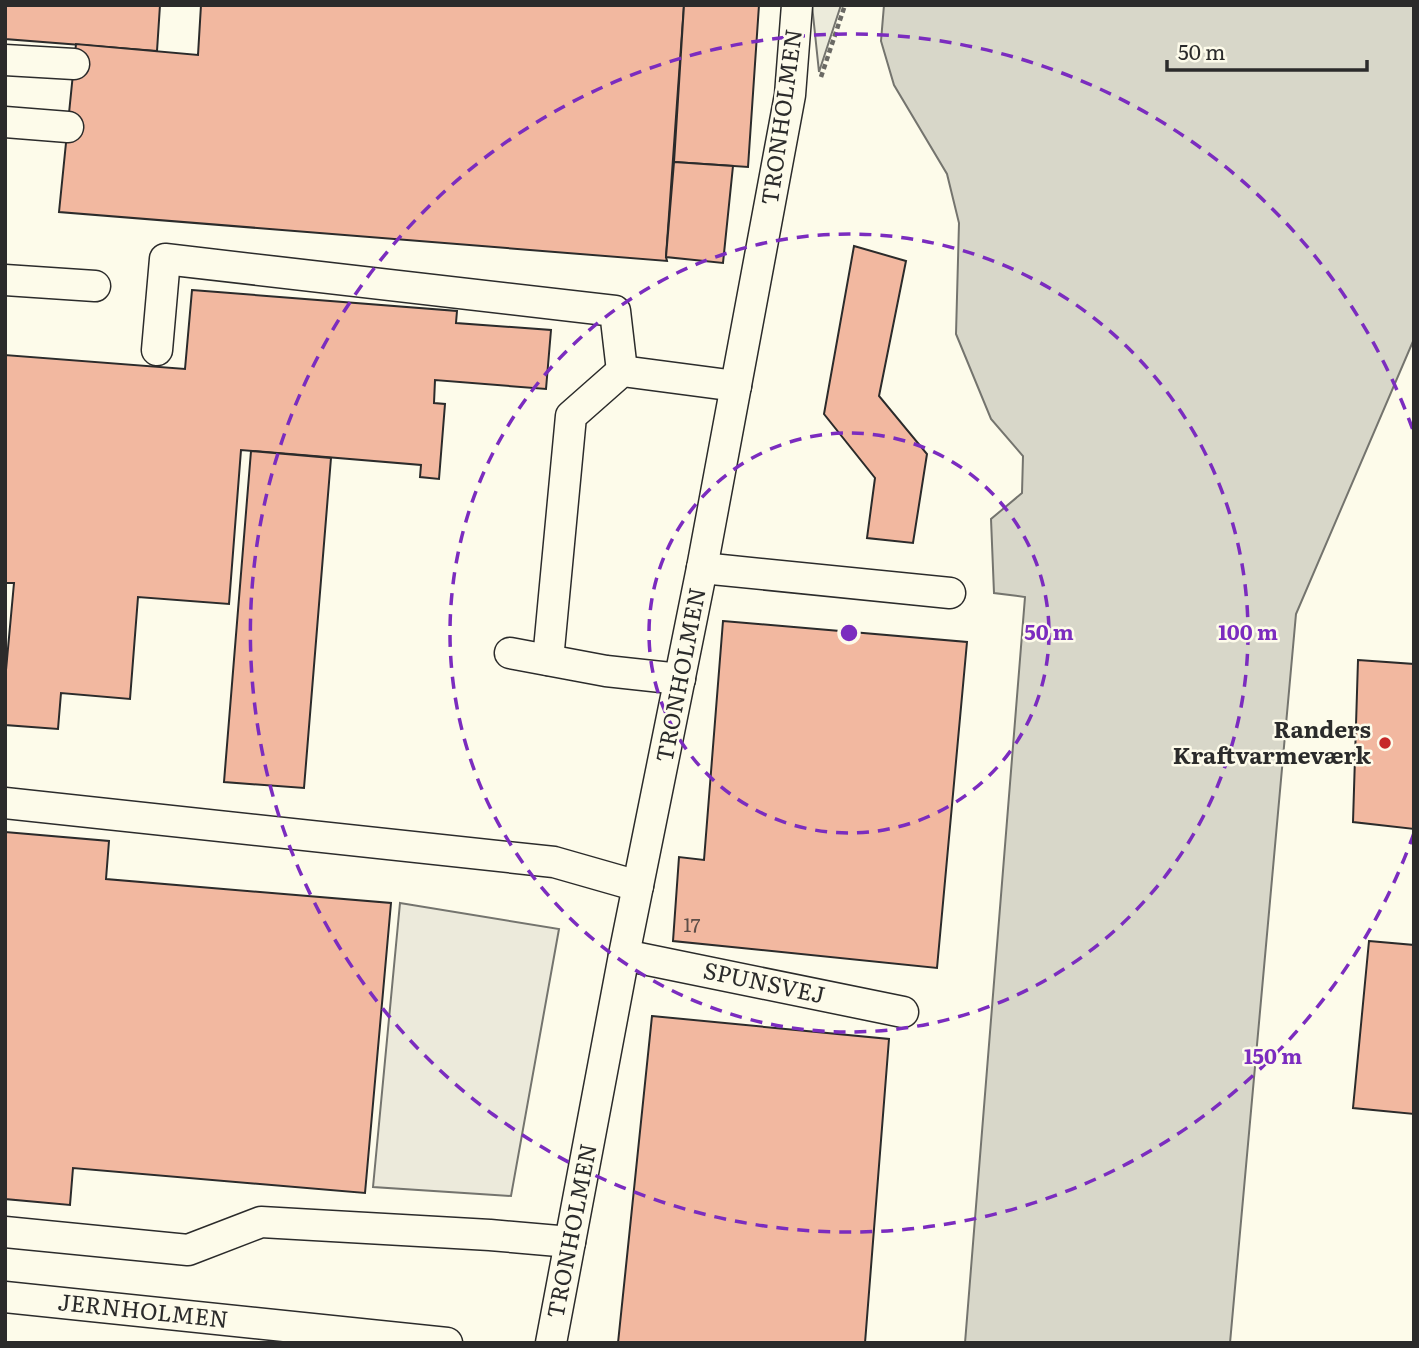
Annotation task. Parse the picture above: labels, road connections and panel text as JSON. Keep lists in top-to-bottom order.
{
  "streets": {
    "street": ["TRONHOLMEN", "SPUNSVEJ", "JERNHOLMEN"]
  },
  "crossings": [
    ["TRONHOLMEN", "SPUNSVEJ"]
  ],
  "places": ["Randers Kraftvarmeværk"],
  "house_numbers": ["17"],
  "scale_bar": "50 m",
  "rings": ["50 m", "100 m", "150 m"]
}
